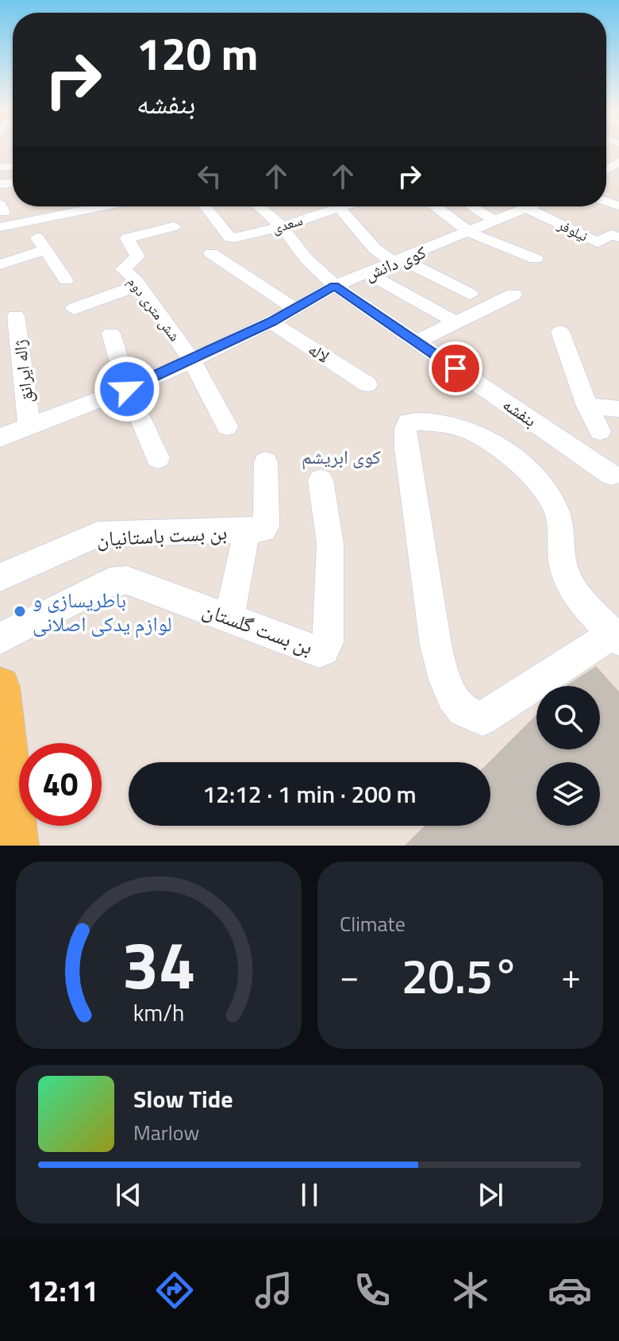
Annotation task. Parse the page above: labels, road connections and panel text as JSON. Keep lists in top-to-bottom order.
{
  "streets": {
    "street": [
      "سعدی",
      "نیلوفر",
      "کوی دانش",
      "شش متری دوم",
      "لاله",
      "ژاله ایرانق",
      "بنفشه",
      "بن بست باستانیان",
      "بن بست گلستان"
    ]
  },
  "crossings": [
    ["سعدی", "بنفشه"],
    ["کوی دانش", "شش متری دوم"],
    ["کوی دانش", "لاله"],
    ["کوی دانش", "ژاله ایرانق"],
    ["کوی دانش", "بنفشه"]
  ],
  "districts": ["کوی ابریشم"],
  "places": ["باطریسازی و لوازم یدکی اصلانی"],
  "page": {
    "turn": ["120 m", "بنفشه"],
    "limit": "40",
    "trip": "12:12 · 1 min · 200 m",
    "tile": "Climate",
    "heat": ["−", "20.5°", "+"],
    "song": ["Slow Tide", "Marlow"],
    "tabs": "12:11",
    "gauge": ["34", "km/h"]
  }
}
